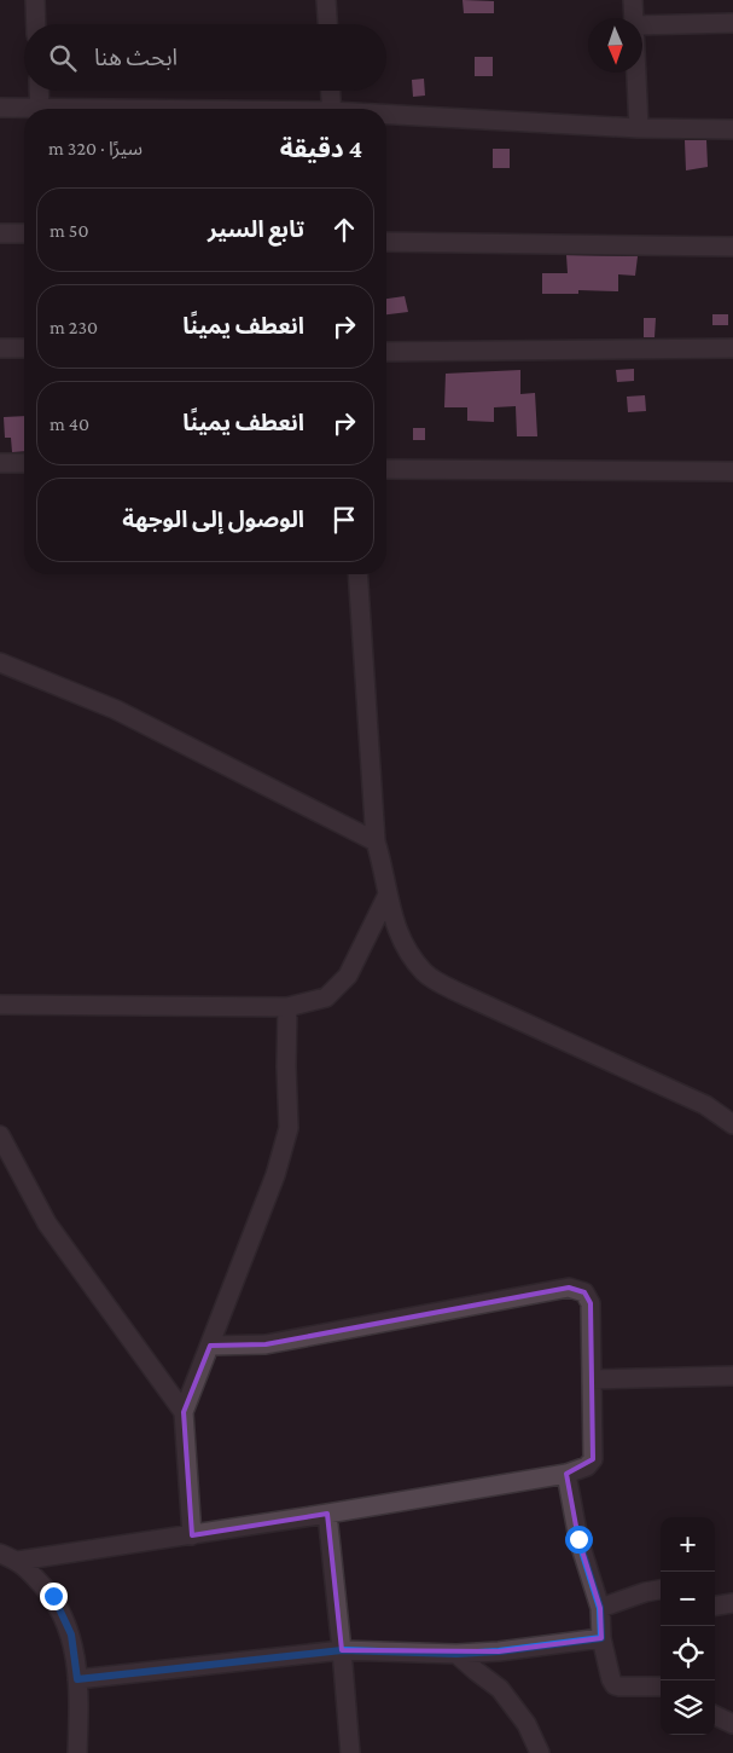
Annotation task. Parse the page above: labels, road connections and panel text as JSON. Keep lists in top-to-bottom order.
{
  "north": "bottom",
  "page": {
    "search": "ابحث هنا",
    "heading": ["4 دقيقة", "سيرًا · 320 m"],
    "list": [
      ["تابع السير", "50 m"],
      ["انعطف يمينًا", "230 m"],
      ["انعطف يمينًا", "40 m"],
      "الوصول إلى الوجهة"
    ],
    "map_buttons": ["+", "−"]
  }
}
